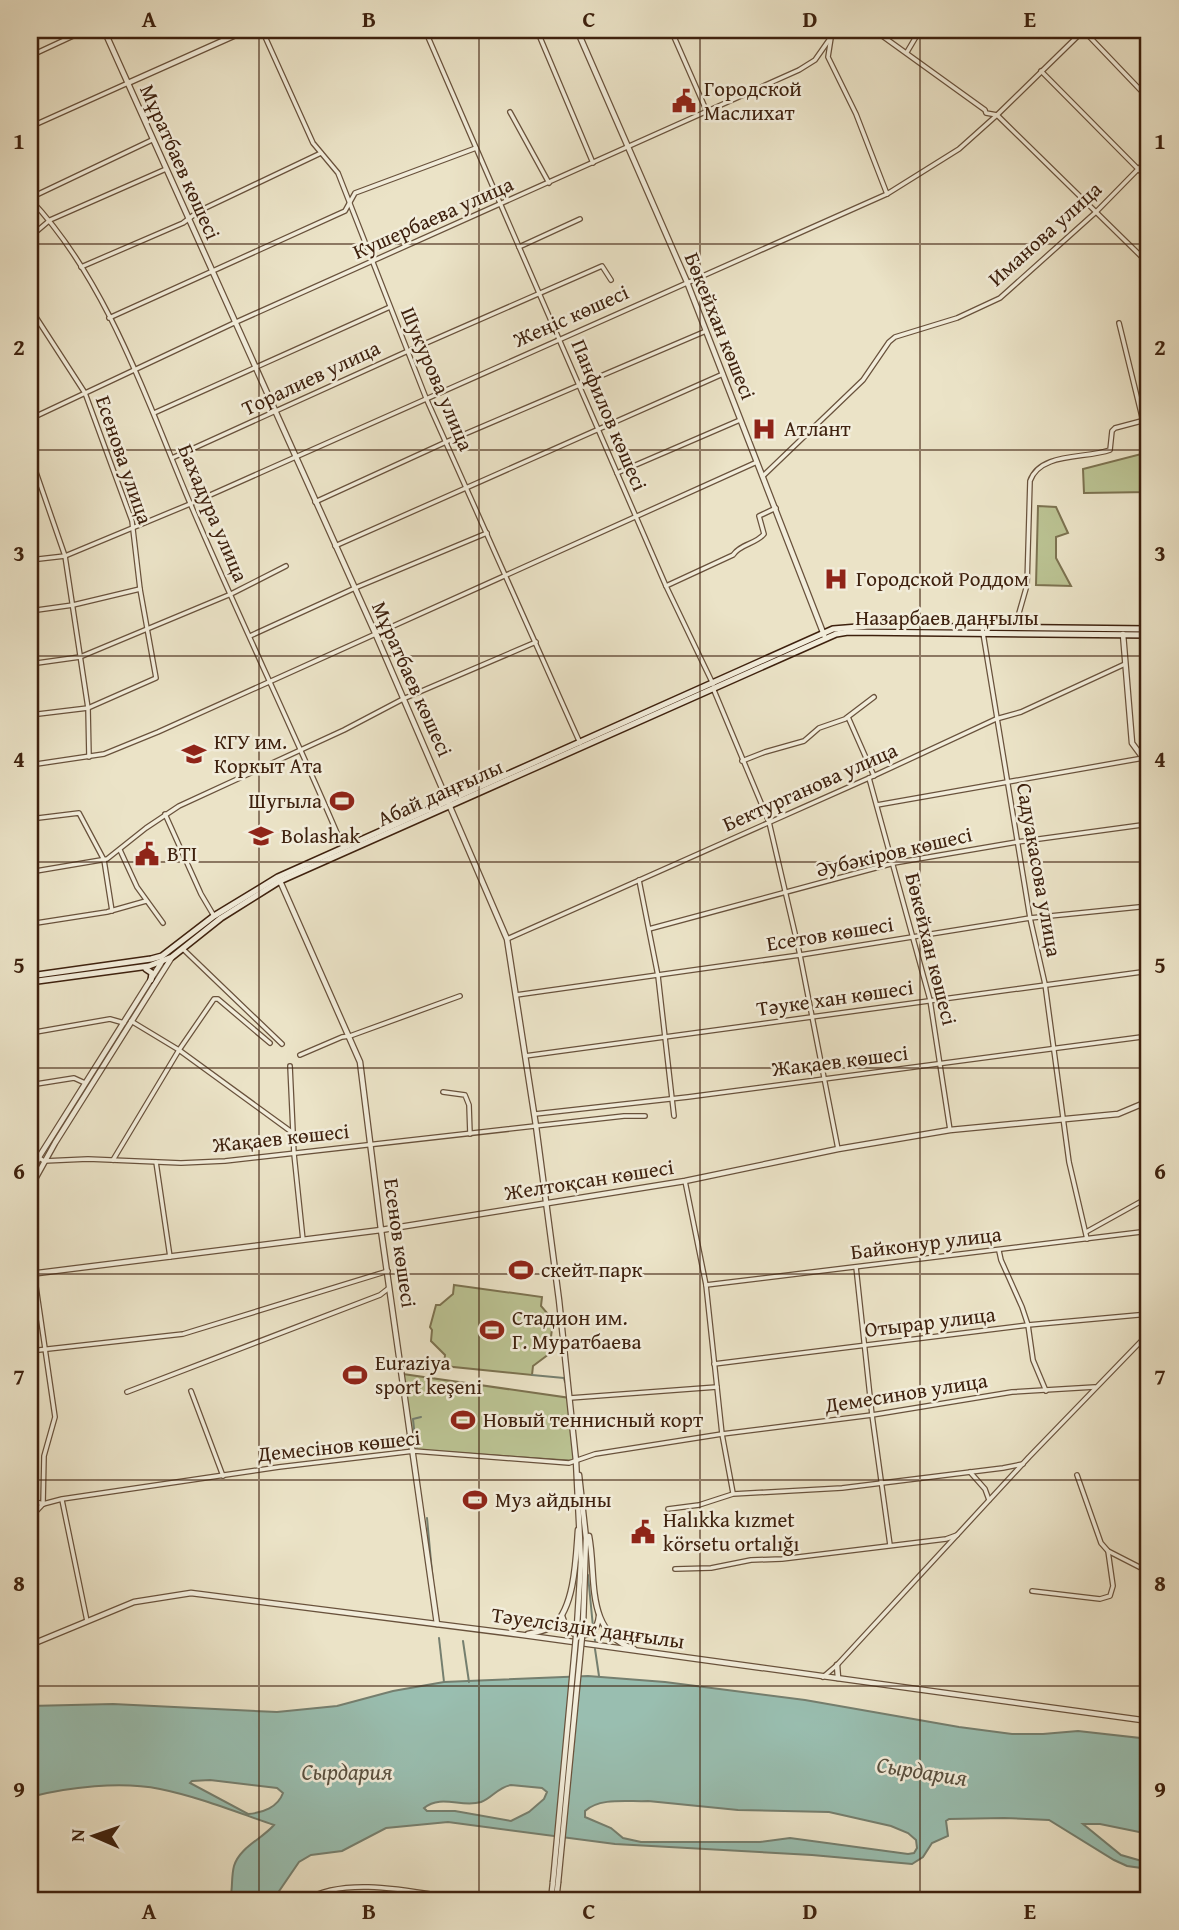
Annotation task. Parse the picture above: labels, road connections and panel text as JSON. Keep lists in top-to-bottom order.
{
  "streets": {
    "main road": ["Назарбаев даңғылы", "Абай даңғылы"],
    "street": [
      "Мұратбаев көшесі",
      "Кушербаева улица",
      "Иманова улица",
      "Жеңіс көшесі",
      "Бөкейхан көшесі",
      "Торалиев улица",
      "Шукурова улица",
      "Панфилов көшесі",
      "Есенова улица",
      "Бахадура улица",
      "Бектурганова улица",
      "Әубәкіров көшесі",
      "Садуакасова улица",
      "Есетов көшесі",
      "Тәуке хан көшесі",
      "Жақаев көшесі",
      "Желтоқсан көшесі",
      "Есенов көшесі",
      "Байконур улица",
      "Отырар улица",
      "Демесинов улица",
      "Демесінов көшесі",
      "Тәуелсіздік даңғылы"
    ]
  },
  "crossings": [
    ["Мұратбаев көшесі", "Кушербаева улица"],
    ["Мұратбаев көшесі", "Жеңіс көшесі"],
    ["Мұратбаев көшесі", "Торалиев улица"],
    ["Мұратбаев көшесі", "Бектурганова улица"],
    ["Мұратбаев көшесі", "Абай даңғылы"],
    ["Мұратбаев көшесі", "Есетов көшесі"],
    ["Мұратбаев көшесі", "Тәуке хан көшесі"],
    ["Мұратбаев көшесі", "Жақаев көшесі"],
    ["Мұратбаев көшесі", "Желтоқсан көшесі"],
    ["Мұратбаев көшесі", "Демесінов көшесі"],
    ["Кушербаева улица", "Бөкейхан көшесі"],
    ["Кушербаева улица", "Шукурова улица"],
    ["Кушербаева улица", "Панфилов көшесі"],
    ["Кушербаева улица", "Есенова улица"],
    ["Кушербаева улица", "Бахадура улица"],
    ["Иманова улица", "Бөкейхан көшесі"],
    ["Жеңіс көшесі", "Бөкейхан көшесі"],
    ["Жеңіс көшесі", "Шукурова улица"],
    ["Жеңіс көшесі", "Панфилов көшесі"],
    ["Жеңіс көшесі", "Есенова улица"],
    ["Жеңіс көшесі", "Бахадура улица"],
    ["Бөкейхан көшесі", "Назарбаев даңғылы"],
    ["Бөкейхан көшесі", "Бектурганова улица"],
    ["Бөкейхан көшесі", "Әубәкіров көшесі"],
    ["Бөкейхан көшесі", "Есетов көшесі"],
    ["Бөкейхан көшесі", "Тәуке хан көшесі"],
    ["Бөкейхан көшесі", "Жақаев көшесі"],
    ["Бөкейхан көшесі", "Желтоқсан көшесі"],
    ["Торалиев улица", "Шукурова улица"],
    ["Торалиев улица", "Панфилов көшесі"],
    ["Торалиев улица", "Бахадура улица"],
    ["Шукурова улица", "Абай даңғылы"],
    ["Панфилов көшесі", "Назарбаев даңғылы"],
    ["Панфилов көшесі", "Абай даңғылы"],
    ["Бахадура улица", "Абай даңғылы"],
    ["Назарбаев даңғылы", "Абай даңғылы"],
    ["Назарбаев даңғылы", "Садуакасова улица"],
    ["Бектурганова улица", "Садуакасова улица"],
    ["Абай даңғылы", "Жақаев көшесі"],
    ["Абай даңғылы", "Есенов көшесі"],
    ["Әубәкіров көшесі", "Садуакасова улица"],
    ["Садуакасова улица", "Есетов көшесі"],
    ["Садуакасова улица", "Тәуке хан көшесі"],
    ["Садуакасова улица", "Жақаев көшесі"],
    ["Садуакасова улица", "Желтоқсан көшесі"],
    ["Садуакасова улица", "Байконур улица"],
    ["Жақаев көшесі", "Есенов көшесі"],
    ["Желтоқсан көшесі", "Есенов көшесі"],
    ["Есенов көшесі", "Демесінов көшесі"],
    ["Есенов көшесі", "Тәуелсіздік даңғылы"],
    ["Демесинов улица", "Демесінов көшесі"]
  ],
  "water": ["Сырдария"],
  "places": {
    "public building": ["Городской Маслихат", "BTI", "Halıkka kızmet körsetu ortalığı"],
    "hospital": ["Атлант", "Городской Роддом"],
    "school or university": ["КГУ им. Коркыт Ата", "Bolashak"],
    "sports": [
      "Шугыла",
      "скейт парк",
      "Стадион им. Г. Муратбаева",
      "Euraziya sport keşeni",
      "Новый теннисный корт",
      "Муз айдыны"
    ]
  },
  "north": "left",
  "grid": {
    "columns": [
      "A",
      "B",
      "C",
      "D",
      "E"
    ],
    "rows": [
      "1",
      "2",
      "3",
      "4",
      "5",
      "6",
      "7",
      "8",
      "9"
    ]
  }
}
